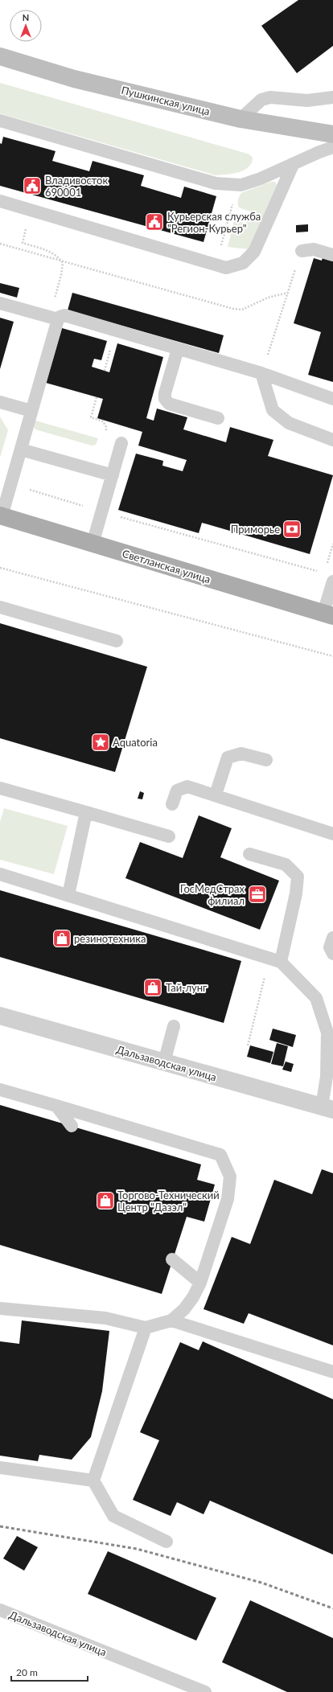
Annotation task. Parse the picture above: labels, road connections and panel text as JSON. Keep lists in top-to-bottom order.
{
  "streets": {
    "main road": ["Пушкинская улица", "Светланская улица"],
    "street": ["Дальзаводская улица"]
  },
  "places": {
    "public building": ["Владивосток 690001", "Курьерская служба \"Регион-Курьер\""],
    "bank": ["Приморье"],
    "place": ["Aquatoria"],
    "office": ["ГосМедСтрах филиал"],
    "shop": ["резинотехника", "Тай-лунг", "Торгово-Технический Центр \"Дазэл\""]
  },
  "scale_bar": "20 m",
  "north": "top"
}
